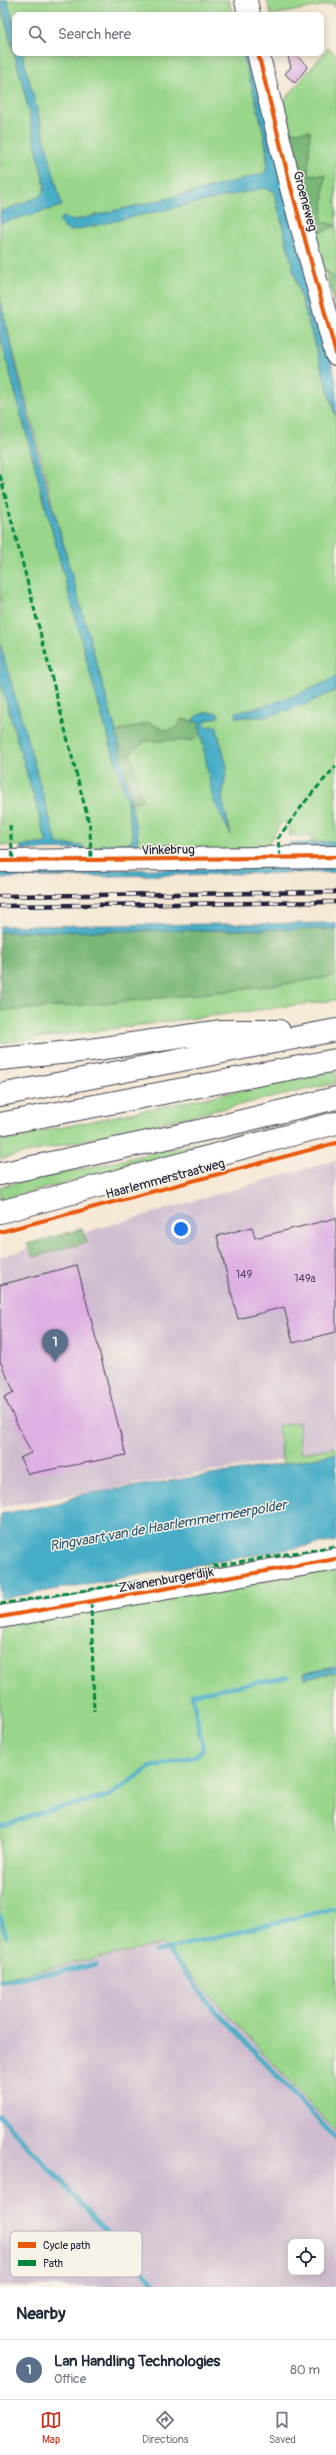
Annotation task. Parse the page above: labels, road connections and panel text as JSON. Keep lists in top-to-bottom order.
{
  "streets": {
    "main road": [
      "Groeneweg",
      "Vinkebrug",
      "Haarlemmerstraatweg",
      "Zwanenburgerdijk"
    ]
  },
  "water": ["Ringvaart van de Haarlemmermeerpolder"],
  "house_numbers": ["149", "149a"],
  "legend": ["Cycle path", "Path"],
  "page": {
    "search": "Search here",
    "pins": "1",
    "heading": "Nearby",
    "list": [
      {
        "mark": "1",
        "name": "Lan Handling Technologies",
        "note": "Office",
        "value": "80 m"
      }
    ],
    "nav": ["Map", "Directions", "Saved"]
  }
}
